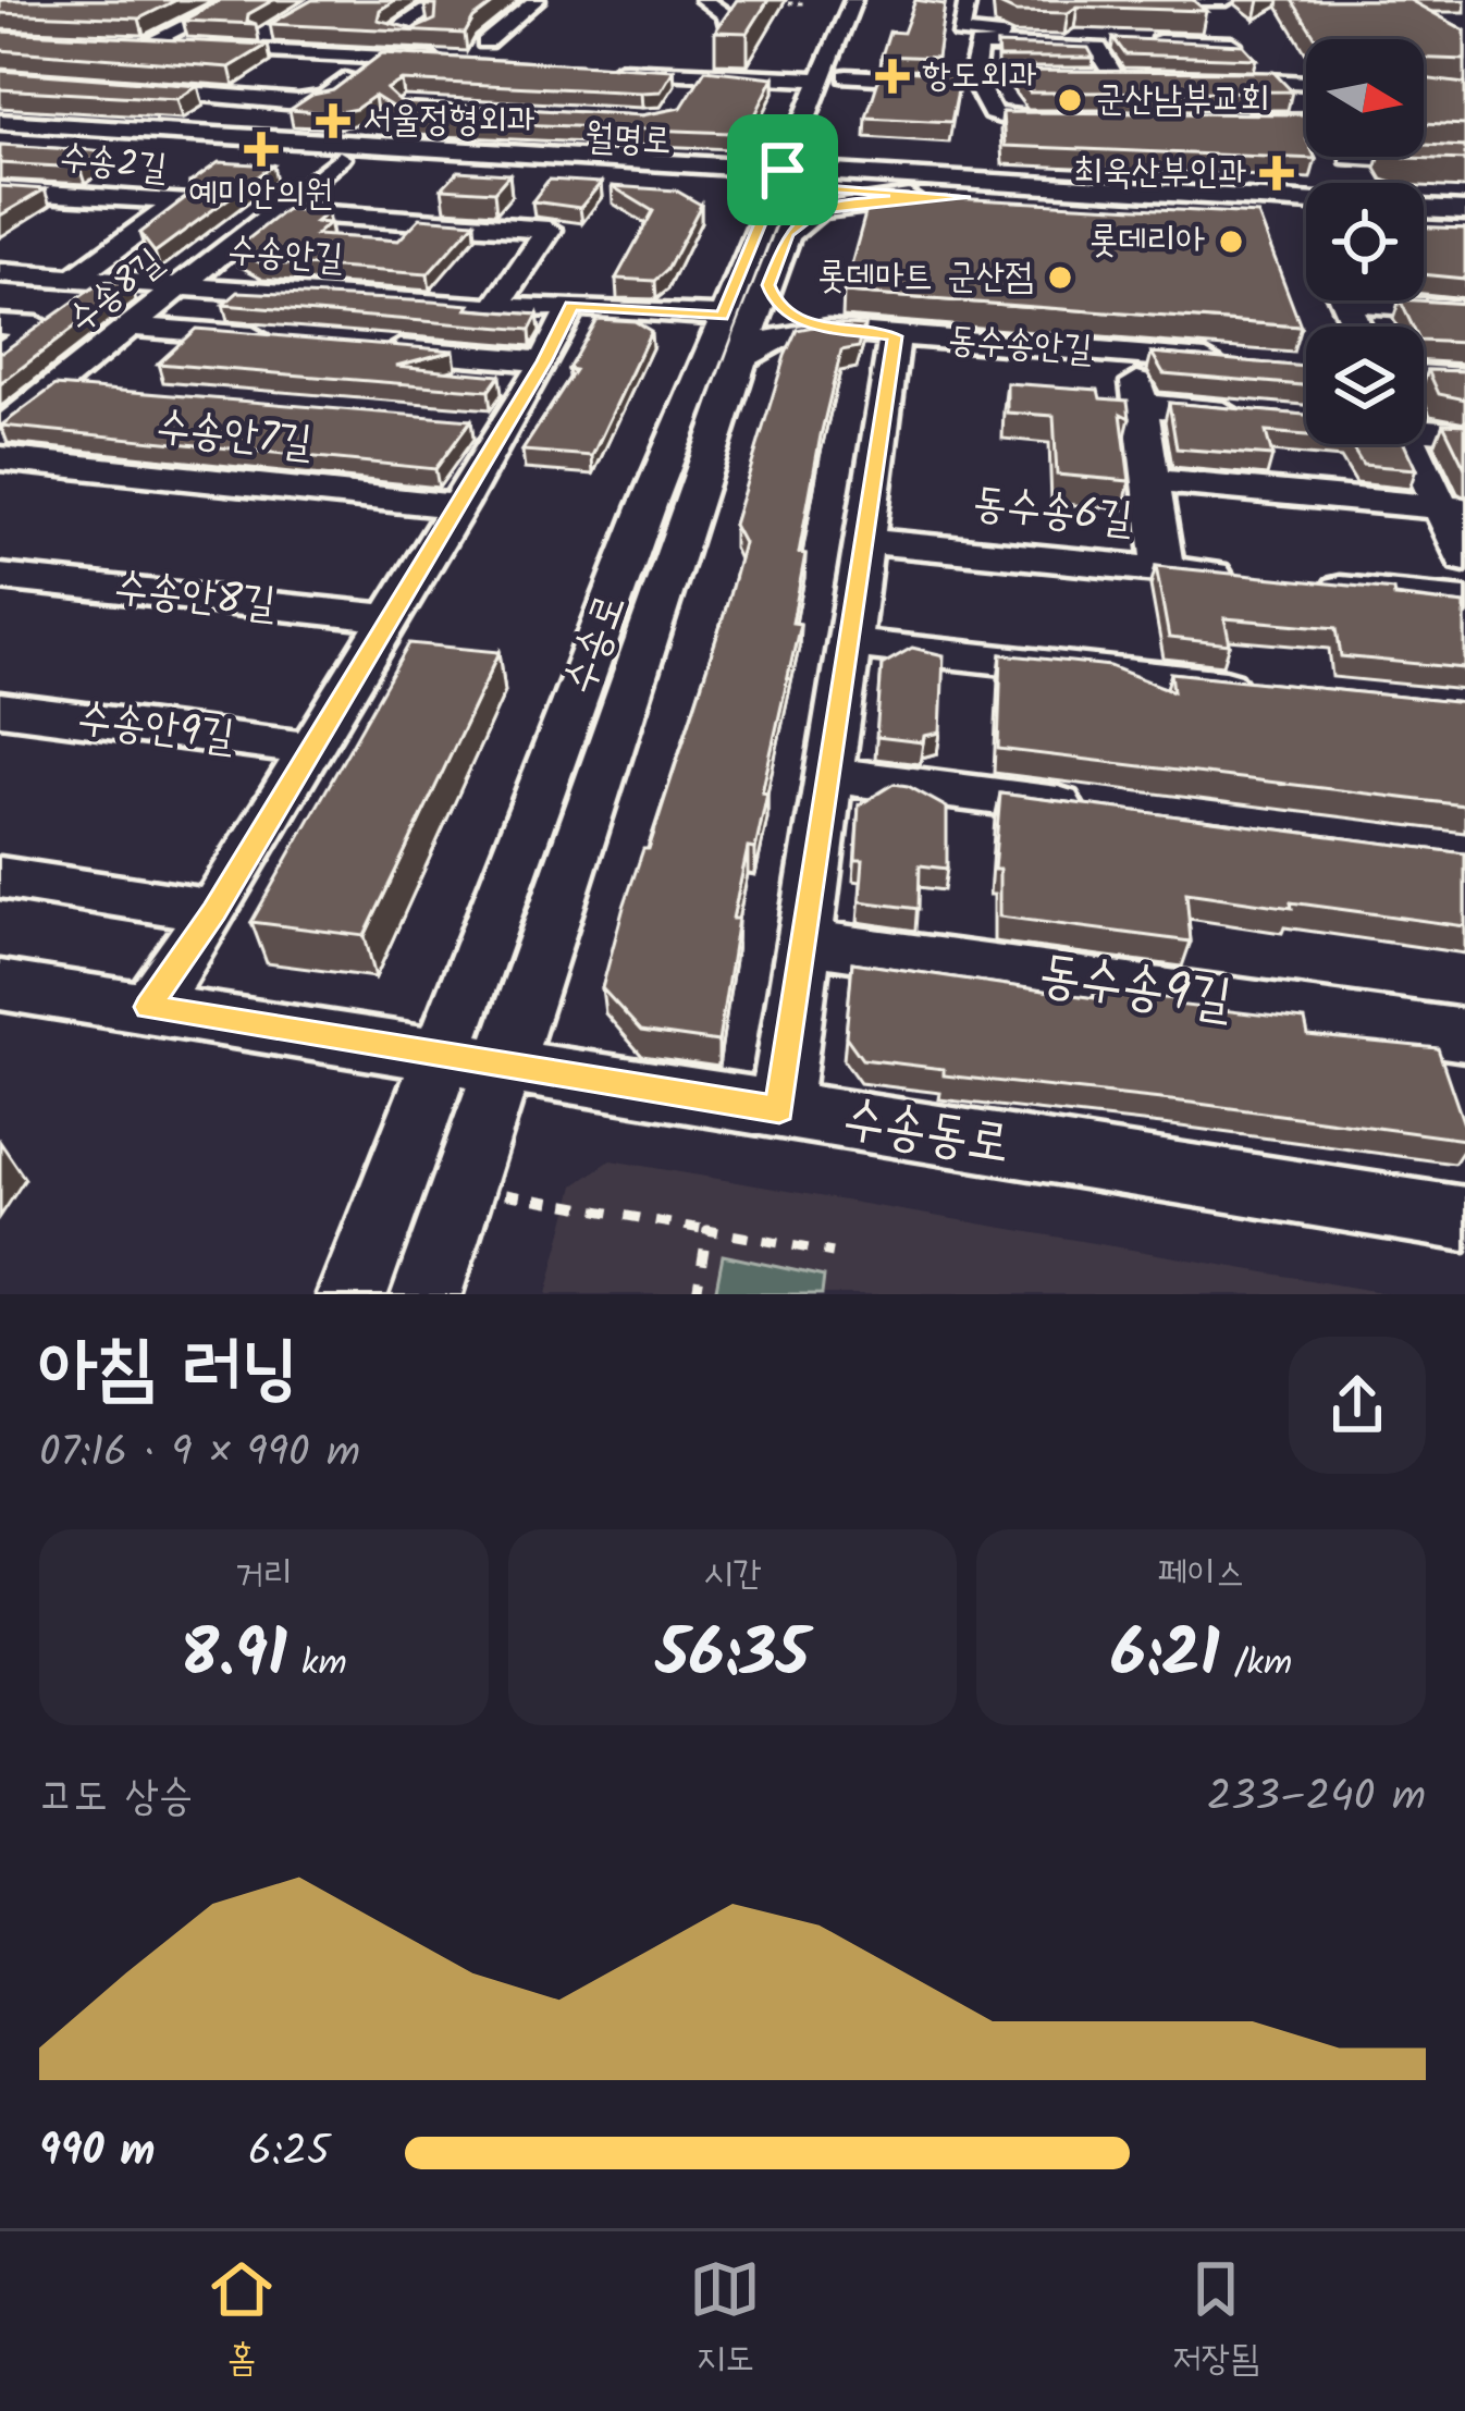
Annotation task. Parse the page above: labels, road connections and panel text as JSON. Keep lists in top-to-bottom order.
{
  "streets": {
    "street": [
      "월명로",
      "수송2길",
      "수송안길",
      "수송8길",
      "동수송안길",
      "수송안7길",
      "동수송6길",
      "수송안8길",
      "수송로",
      "수송안9길",
      "동수송9길",
      "수송동로"
    ]
  },
  "crossings": [
    ["월명로", "수송8길"],
    ["월명로", "수송로"],
    ["수송2길", "수송안길"],
    ["수송안길", "수송8길"],
    ["수송안길", "수송로"],
    ["동수송안길", "동수송6길"],
    ["수송로", "수송동로"]
  ],
  "places": {
    "health": [
      "항도외과",
      "서울정형외과",
      "예미안의원",
      "최욱산부인과"
    ],
    "other": ["군산남부교회", "롯데리아", "롯데마트 군산점"]
  },
  "north": "right",
  "page": {
    "heading": ["아침 러닝", "07:16 · 9 × 990 m"],
    "stats": [
      ["거리", "8.91 km"],
      ["시간", "56:35"],
      ["페이스", "6:21 /km"]
    ],
    "chart": ["고도 상승", "233–240 m"],
    "list": [
      {
        "name": "990 m",
        "note": "6:25"
      }
    ],
    "tabs": ["홈", "지도", "저장됨"]
  }
}
